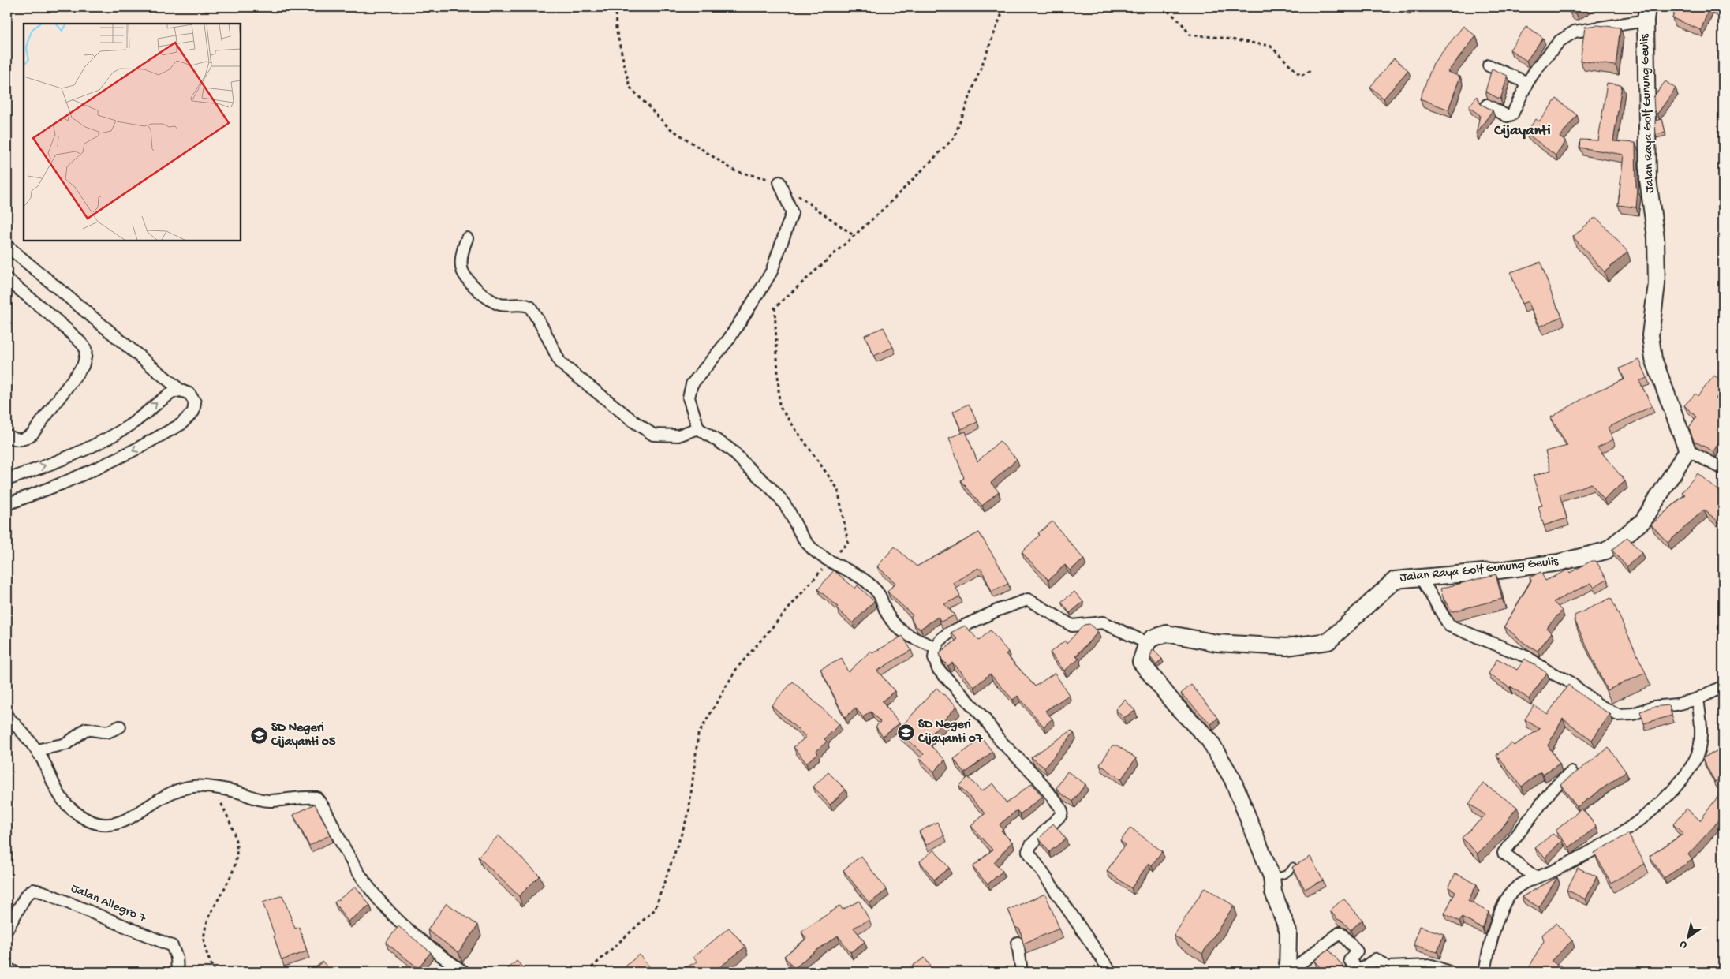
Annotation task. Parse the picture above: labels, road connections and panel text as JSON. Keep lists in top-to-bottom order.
{
  "streets": {
    "main road": ["Jalan Raya Golf Gunung Geulis"],
    "street": ["Jalan Allegro 7"]
  },
  "districts": ["Cijayanti"],
  "places": {
    "school or university": ["SD Negeri Cijayanti 07", "SD Negeri Cijayanti 05"]
  },
  "north": "bottom left"
}
